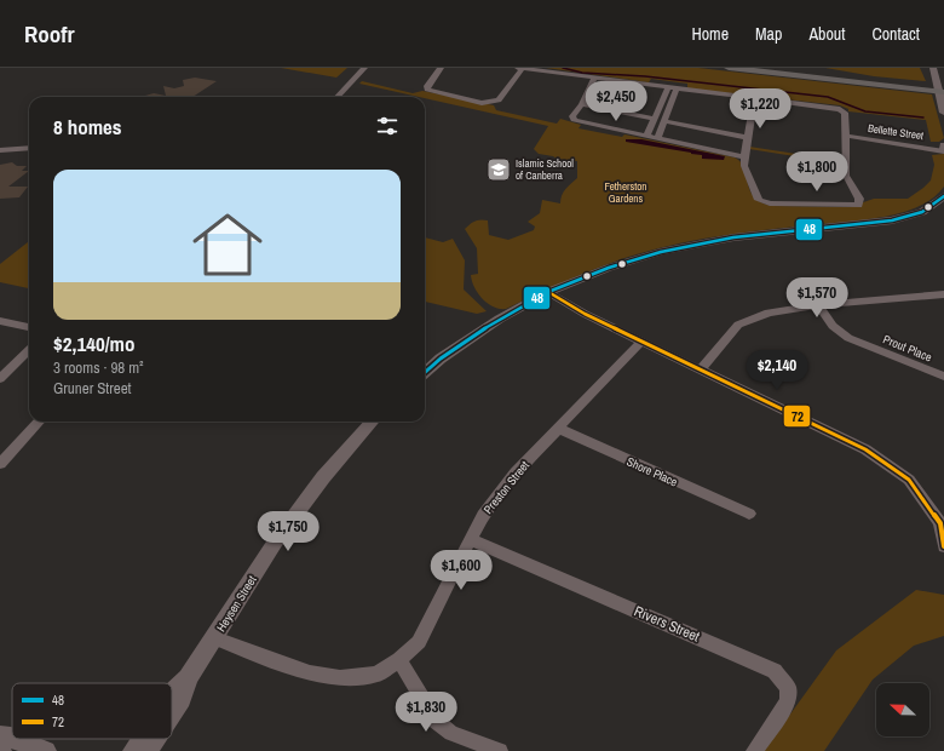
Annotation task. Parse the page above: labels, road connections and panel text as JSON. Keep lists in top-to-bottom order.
{
  "streets": {
    "main road": ["Heysen Street"],
    "street": [
      "Bellette Street",
      "Prout Place",
      "Shore Place",
      "Preston Street",
      "Rivers Street"
    ]
  },
  "crossings": [
    ["Shore Place", "Preston Street"],
    ["Preston Street", "Heysen Street"],
    ["Preston Street", "Rivers Street"]
  ],
  "parks": ["Fetherston Gardens"],
  "places": {
    "school or university": ["Islamic School of Canberra"]
  },
  "lines": ["transit line 48", "transit line 72"],
  "legend": ["48", "72"],
  "north": "left",
  "page": {
    "header": "Roofr",
    "nav": [
      "Home",
      "Map",
      "About",
      "Contact"
    ],
    "price": [
      "$2,450",
      "$1,220",
      "$1,800",
      "$1,570",
      "$2,140",
      "$1,750",
      "$1,600",
      "$1,830"
    ],
    "heading": "8 homes",
    "list": [
      {
        "name": "$2,140/mo",
        "note": "3 rooms · 98 m² · Gruner Street"
      }
    ]
  }
}
